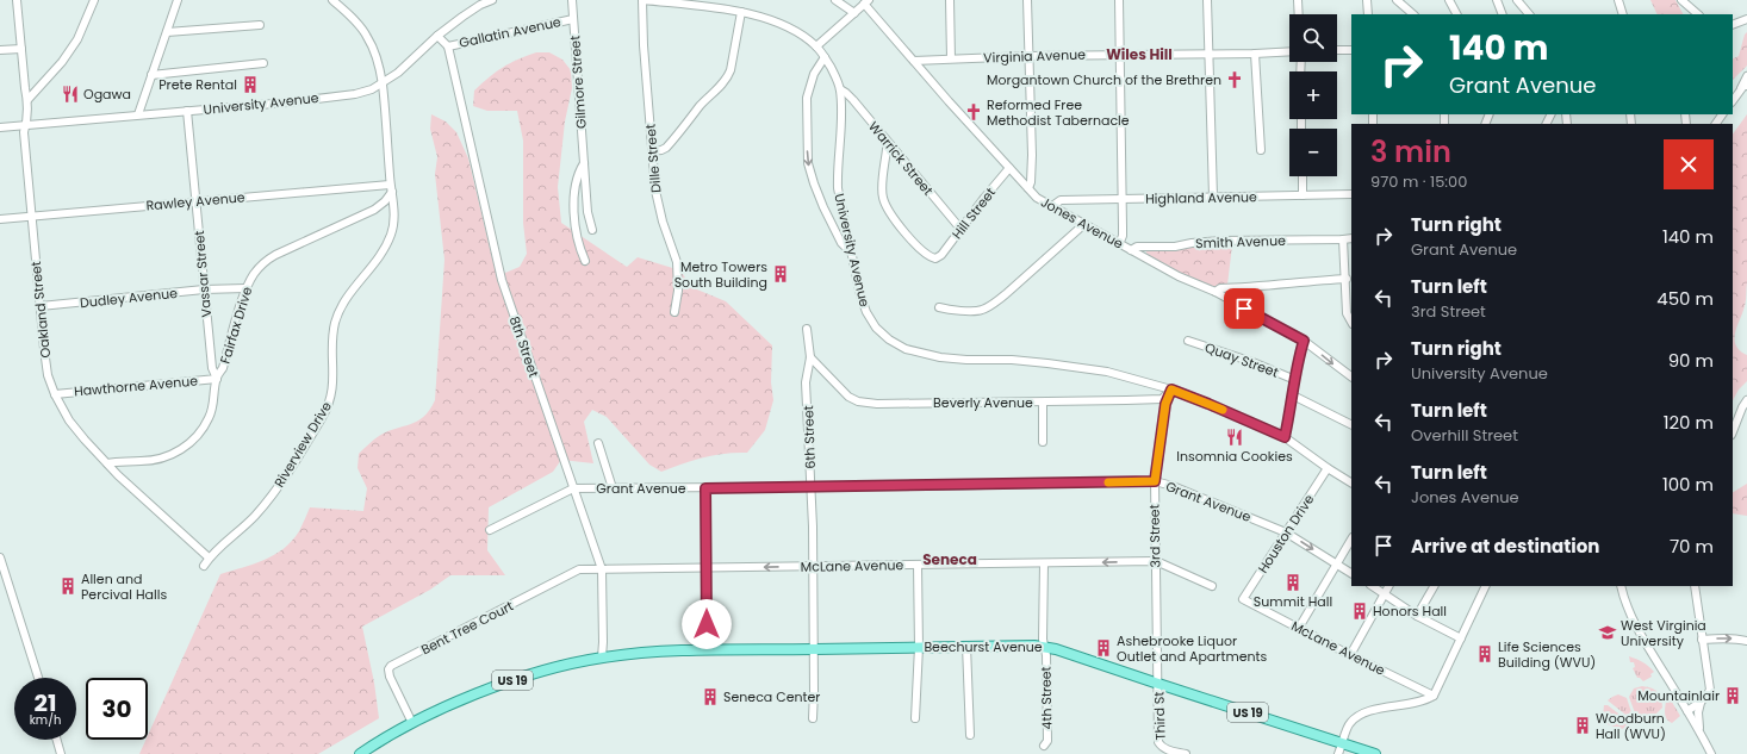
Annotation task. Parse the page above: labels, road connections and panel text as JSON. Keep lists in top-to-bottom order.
{
  "streets": {
    "main road": ["Beechurst Avenue", "US 19"],
    "street": [
      "Gallatin Avenue",
      "Virginia Avenue",
      "Gilmore Street",
      "University Avenue",
      "Dille Street",
      "Warrick Street",
      "Highland Avenue",
      "Rawley Avenue",
      "Hill Street",
      "Jones Avenue",
      "Smith Avenue",
      "Vassar Street",
      "Dudley Avenue",
      "Oakland Street",
      "Fairfax Drive",
      "8th Street",
      "Quay Street",
      "Hawthorne Avenue",
      "Beverly Avenue",
      "6th Street",
      "Riverview Drive",
      "Grant Avenue",
      "Houston Drive",
      "3rd Street",
      "McLane Avenue",
      "Bent Tree Court",
      "4th Street",
      "Third St"
    ]
  },
  "crossings": [
    ["Gallatin Avenue", "Gilmore Street"],
    ["Gallatin Avenue", "8th Street"],
    ["Virginia Avenue", "Jones Avenue"],
    ["University Avenue", "Dille Street"],
    ["University Avenue", "Warrick Street"],
    ["University Avenue", "Vassar Street"],
    ["University Avenue", "Oakland Street"],
    ["University Avenue", "Beverly Avenue"],
    ["University Avenue", "Riverview Drive"],
    ["University Avenue", "Houston Drive"],
    ["University Avenue", "3rd Street"],
    ["Warrick Street", "Hill Street"],
    ["Highland Avenue", "Jones Avenue"],
    ["Rawley Avenue", "Vassar Street"],
    ["Rawley Avenue", "Oakland Street"],
    ["Rawley Avenue", "Fairfax Drive"],
    ["Rawley Avenue", "Riverview Drive"],
    ["Hill Street", "Jones Avenue"],
    ["Jones Avenue", "Smith Avenue"],
    ["Vassar Street", "Dudley Avenue"],
    ["Vassar Street", "Fairfax Drive"],
    ["Vassar Street", "Hawthorne Avenue"],
    ["Dudley Avenue", "Oakland Street"],
    ["Dudley Avenue", "Fairfax Drive"],
    ["Oakland Street", "Fairfax Drive"],
    ["Oakland Street", "Hawthorne Avenue"],
    ["Oakland Street", "Riverview Drive"],
    ["Fairfax Drive", "Hawthorne Avenue"],
    ["Fairfax Drive", "Riverview Drive"],
    ["8th Street", "Grant Avenue"],
    ["8th Street", "McLane Avenue"],
    ["8th Street", "Bent Tree Court"],
    ["8th Street", "Beechurst Avenue"],
    ["8th Street", "US 19"],
    ["Beverly Avenue", "6th Street"],
    ["Beverly Avenue", "3rd Street"],
    ["6th Street", "Grant Avenue"],
    ["6th Street", "McLane Avenue"],
    ["6th Street", "Beechurst Avenue"],
    ["Grant Avenue", "Houston Drive"],
    ["Grant Avenue", "3rd Street"],
    ["Houston Drive", "McLane Avenue"],
    ["3rd Street", "McLane Avenue"],
    ["3rd Street", "Beechurst Avenue"],
    ["3rd Street", "Third St"],
    ["McLane Avenue", "Bent Tree Court"],
    ["McLane Avenue", "4th Street"],
    ["Bent Tree Court", "US 19"],
    ["Beechurst Avenue", "US 19"],
    ["Beechurst Avenue", "4th Street"],
    ["Beechurst Avenue", "Third St"]
  ],
  "districts": ["Wiles Hill", "Seneca"],
  "places": {
    "church": ["Morgantown Church of the Brethren", "Reformed Free Methodist Tabernacle"],
    "building": [
      "Prete Rental",
      "Metro Towers South Building",
      "Summit Hall",
      "Allen and Percival Halls",
      "Honors Hall",
      "Ashebrooke Liquor Outlet and Apartments",
      "Life Sciences Building (WVU)",
      "Mountainlair",
      "Seneca Center",
      "Woodburn Hall (WVU)"
    ],
    "restaurant": ["Ogawa", "Insomnia Cookies"],
    "school or university": ["West Virginia University"]
  },
  "page": {
    "map_buttons": ["+", "−"],
    "turn": ["140 m", "Grant Avenue"],
    "heading": ["3 min", "970 m · 15:00"],
    "list": [
      {
        "name": "Turn right",
        "note": "Grant Avenue",
        "value": "140 m"
      },
      {
        "name": "Turn left",
        "note": "3rd Street",
        "value": "450 m"
      },
      {
        "name": "Turn right",
        "note": "University Avenue",
        "value": "90 m"
      },
      {
        "name": "Turn left",
        "note": "Overhill Street",
        "value": "120 m"
      },
      {
        "name": "Turn left",
        "note": "Jones Avenue",
        "value": "100 m"
      },
      {
        "name": "Arrive at destination",
        "value": "70 m"
      }
    ],
    "speed": "21 km/h",
    "limit": "30"
  }
}
